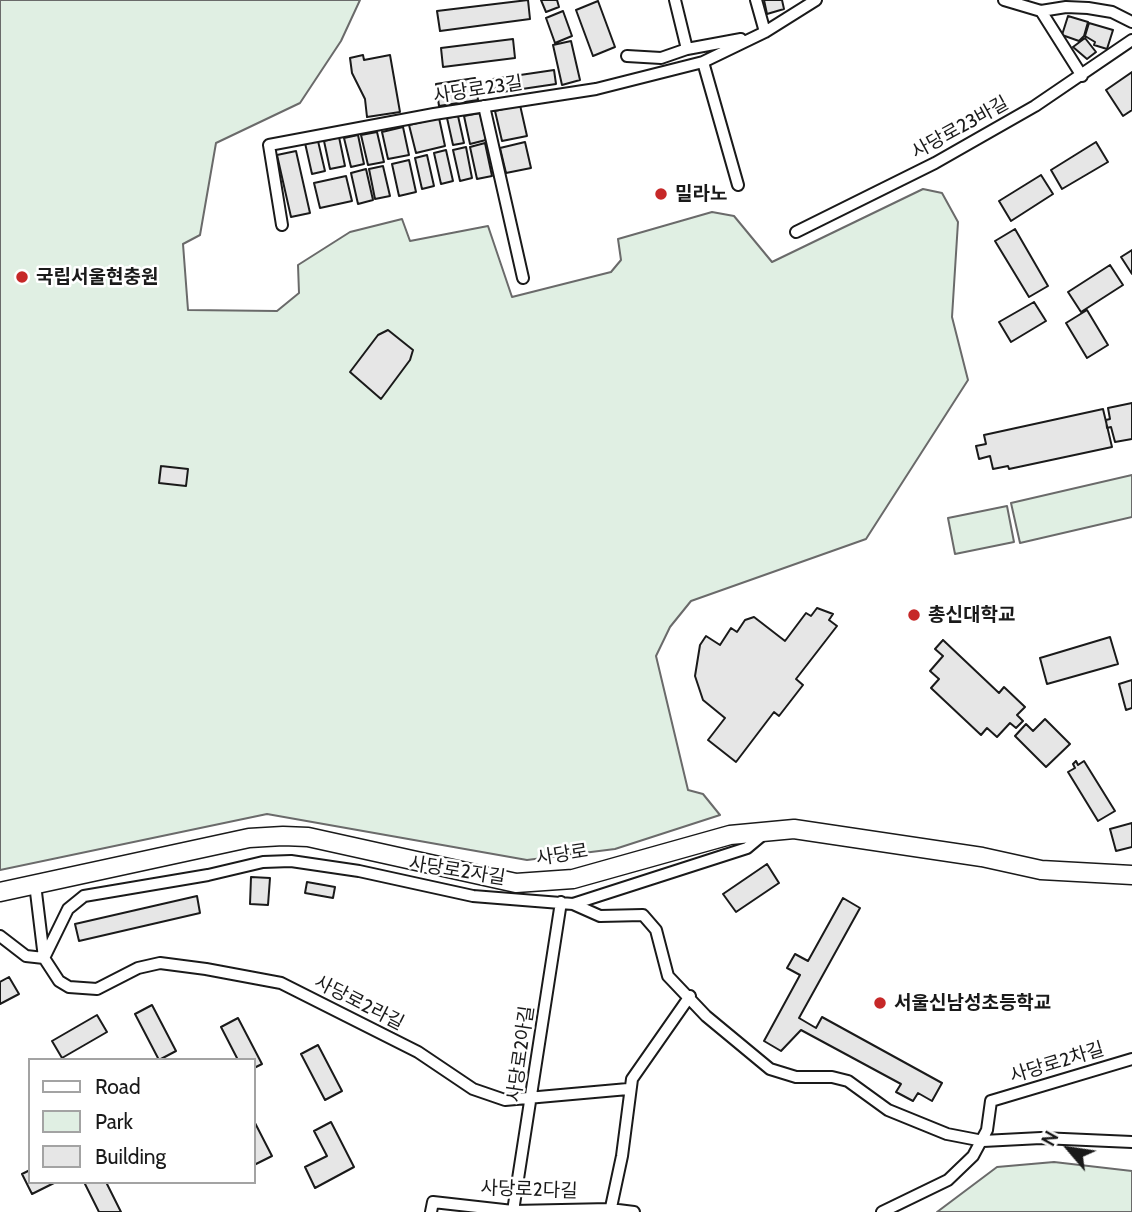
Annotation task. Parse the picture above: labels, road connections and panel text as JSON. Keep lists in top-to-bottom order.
{
  "streets": {
    "main road": ["사당로"],
    "street": [
      "사당로23길",
      "사당로23바길",
      "사당로2자길",
      "사당로2라길",
      "사당로2아길",
      "사당로2차길",
      "사당로2다길"
    ]
  },
  "crossings": [
    ["사당로2자길", "사당로2라길"],
    ["사당로2자길", "사당로2아길"],
    ["사당로2자길", "사당로2차길"],
    ["사당로2라길", "사당로2아길"],
    ["사당로2아길", "사당로2다길"]
  ],
  "places": [
    "밀라노",
    "국립서울현충원",
    "총신대학교",
    "서울신남성초등학교"
  ],
  "legend": ["Road", "Park", "Building"],
  "north": "top left"
}
